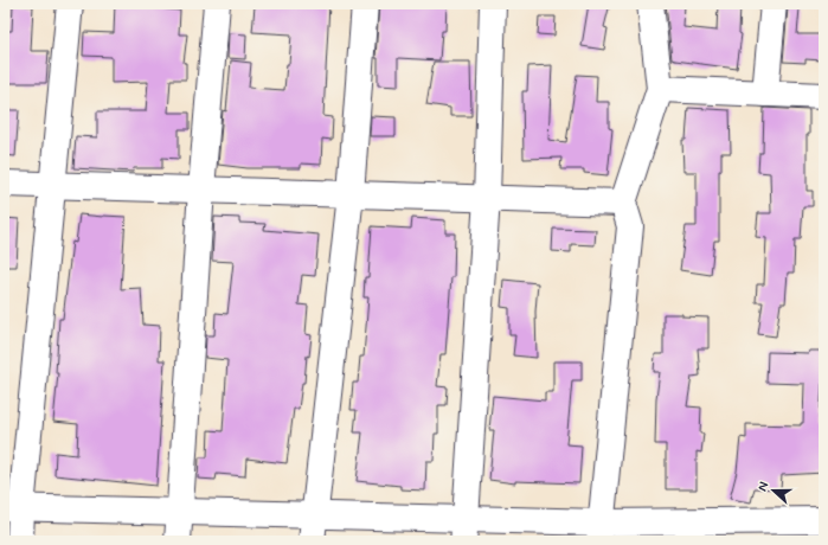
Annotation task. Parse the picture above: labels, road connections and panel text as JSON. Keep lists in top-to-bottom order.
{
  "north": "left"
}
